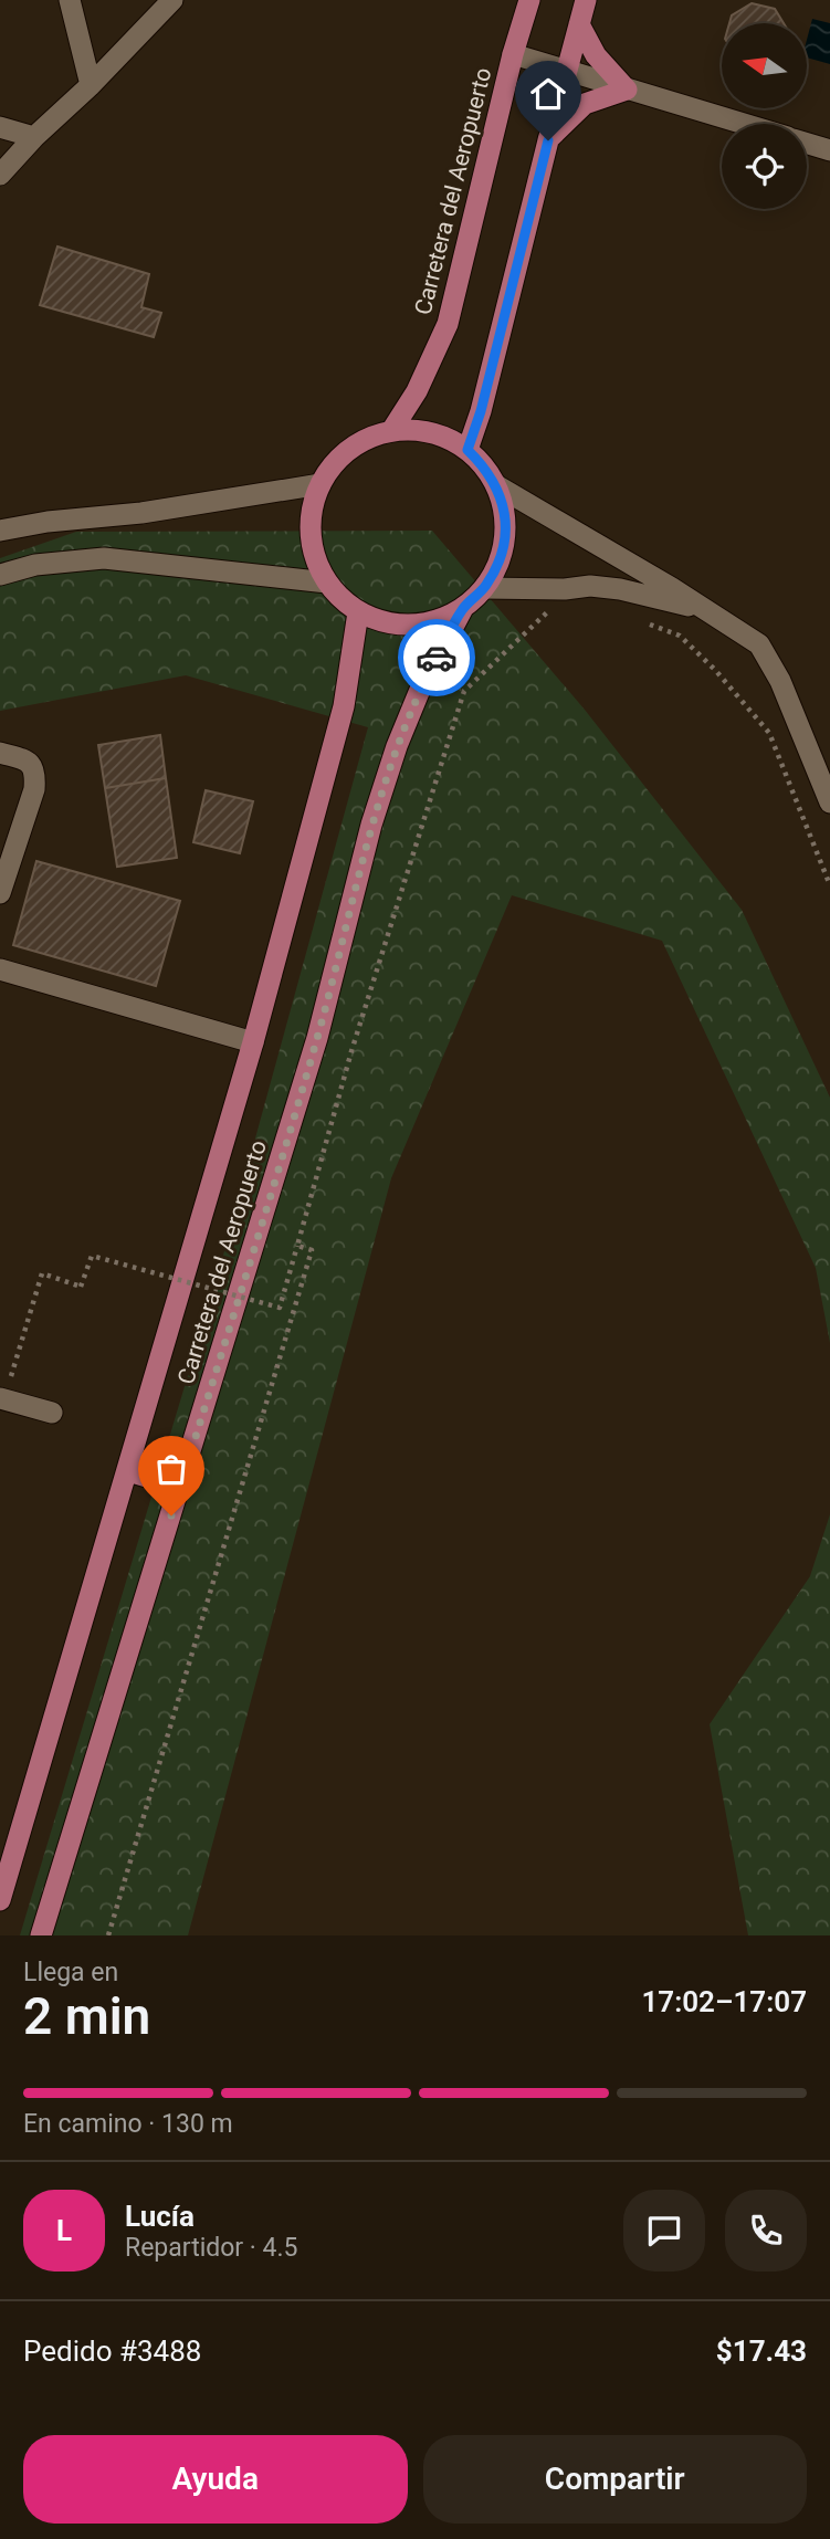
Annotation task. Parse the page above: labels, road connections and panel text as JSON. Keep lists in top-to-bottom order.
{
  "streets": {
    "main road": ["Carretera del Aeropuerto"]
  },
  "north": "left",
  "page": {
    "heading": ["2 min", "Llega en", "17:02–17:07"],
    "panel": [
      "Lucía",
      "Repartidor · 4.5",
      "Pedido #3488",
      "$17.43"
    ],
    "bar": "En camino · 130 m",
    "round": "L",
    "buttons": ["Ayuda", "Compartir"]
  }
}
